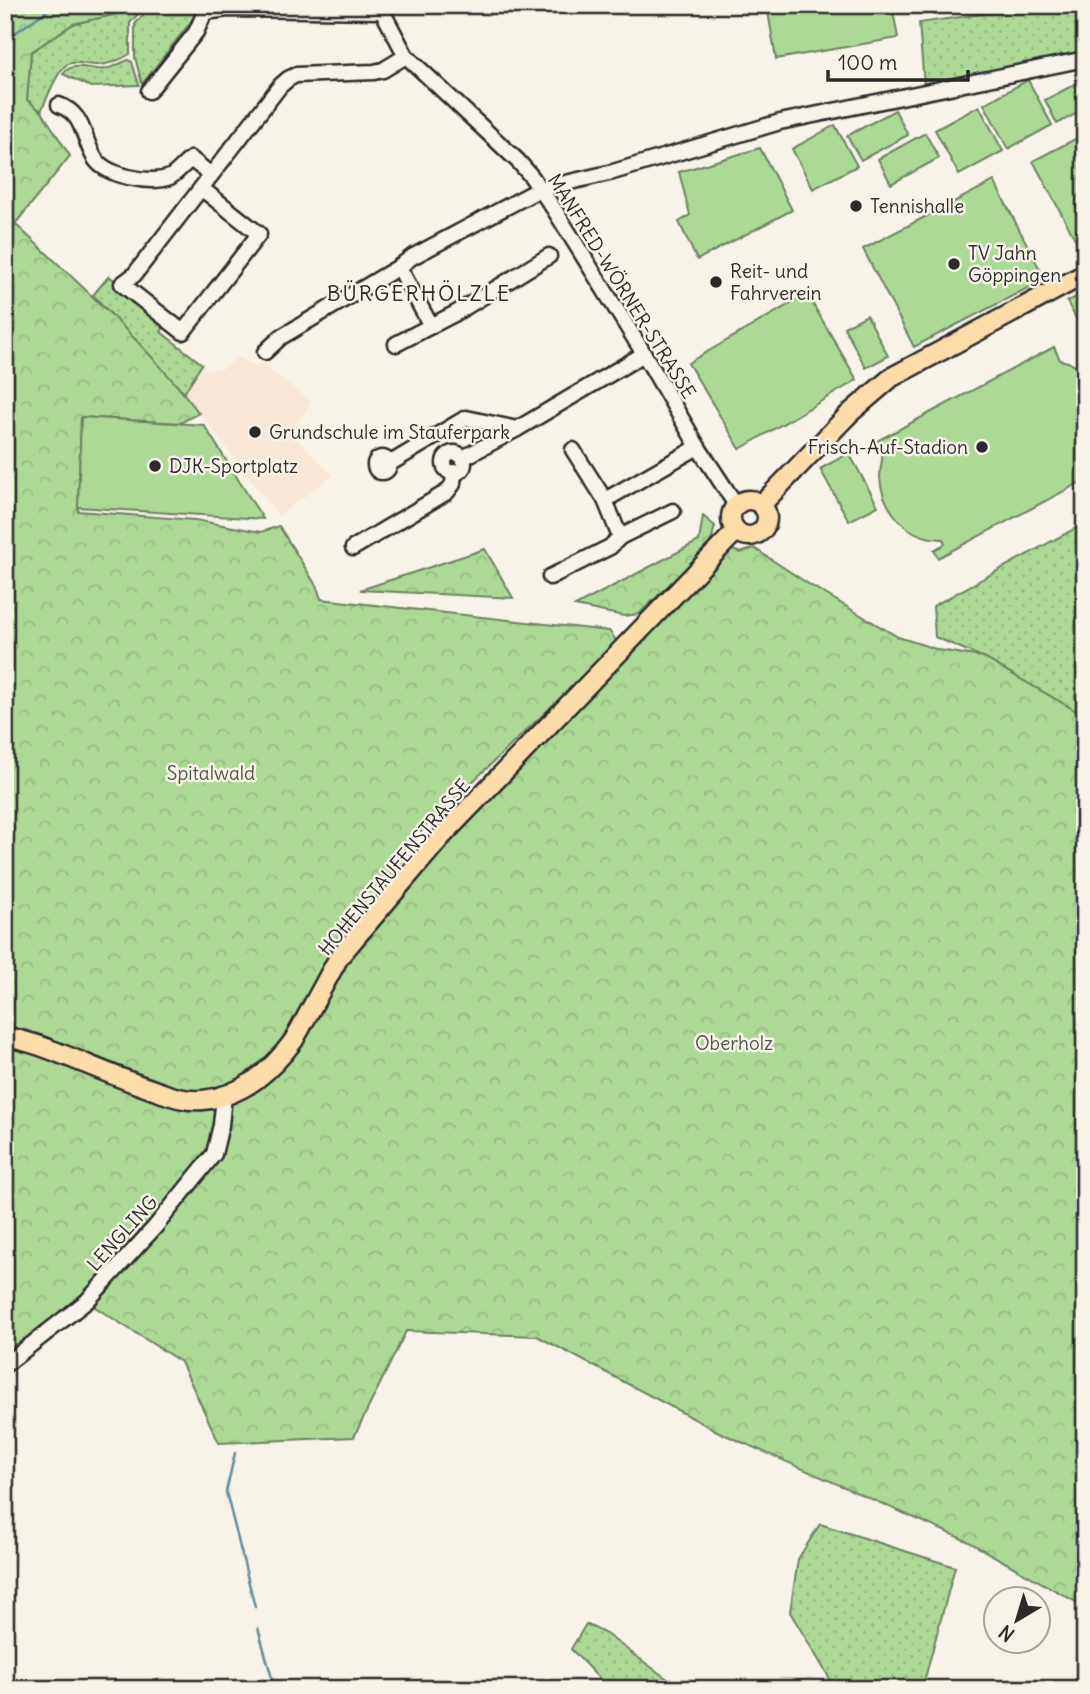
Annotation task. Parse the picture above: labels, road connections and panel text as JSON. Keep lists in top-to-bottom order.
{
  "streets": {
    "main road": ["HOHENSTAUFENSTRASSE"],
    "street": ["MANFRED-WÖRNER-STRASSE", "LENGLING"]
  },
  "crossings": [
    ["MANFRED-WÖRNER-STRASSE", "HOHENSTAUFENSTRASSE"],
    ["HOHENSTAUFENSTRASSE", "LENGLING"]
  ],
  "districts": ["BÜRGERHÖLZLE"],
  "parks": ["Spitalwald", "Oberholz"],
  "places": [
    "Tennishalle",
    "TV Jahn Göppingen",
    "Reit- und Fahrverein",
    "Grundschule im Stauferpark",
    "Frisch-Auf-Stadion",
    "DJK-Sportplatz"
  ],
  "scale_bar": "100 m",
  "north": "bottom left"
}
